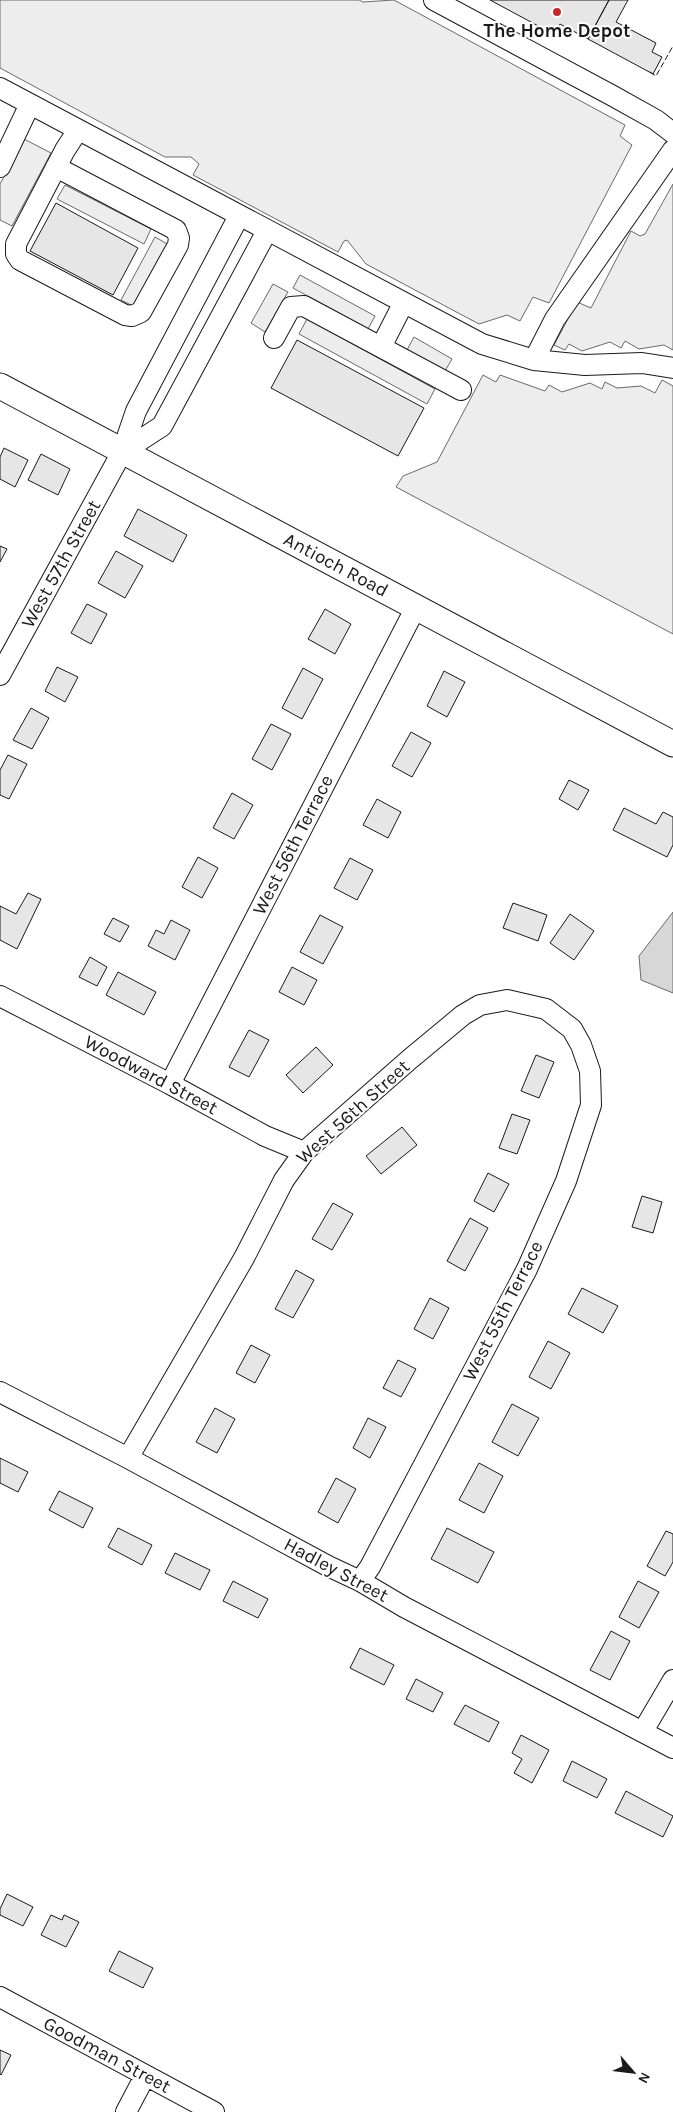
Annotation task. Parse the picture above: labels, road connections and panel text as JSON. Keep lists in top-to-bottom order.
{
  "streets": {
    "main road": ["Antioch Road"],
    "street": [
      "West 57th Street",
      "West 56th Terrace",
      "Woodward Street",
      "West 56th Street",
      "West 55th Terrace",
      "Hadley Street",
      "Goodman Street"
    ]
  },
  "crossings": [
    ["West 57th Street", "Antioch Road"],
    ["Antioch Road", "West 56th Terrace"],
    ["West 56th Terrace", "Woodward Street"],
    ["Woodward Street", "West 56th Street"],
    ["West 56th Street", "West 55th Terrace"],
    ["West 56th Street", "Hadley Street"],
    ["West 55th Terrace", "Hadley Street"]
  ],
  "places": ["The Home Depot"],
  "north": "bottom right"
}
